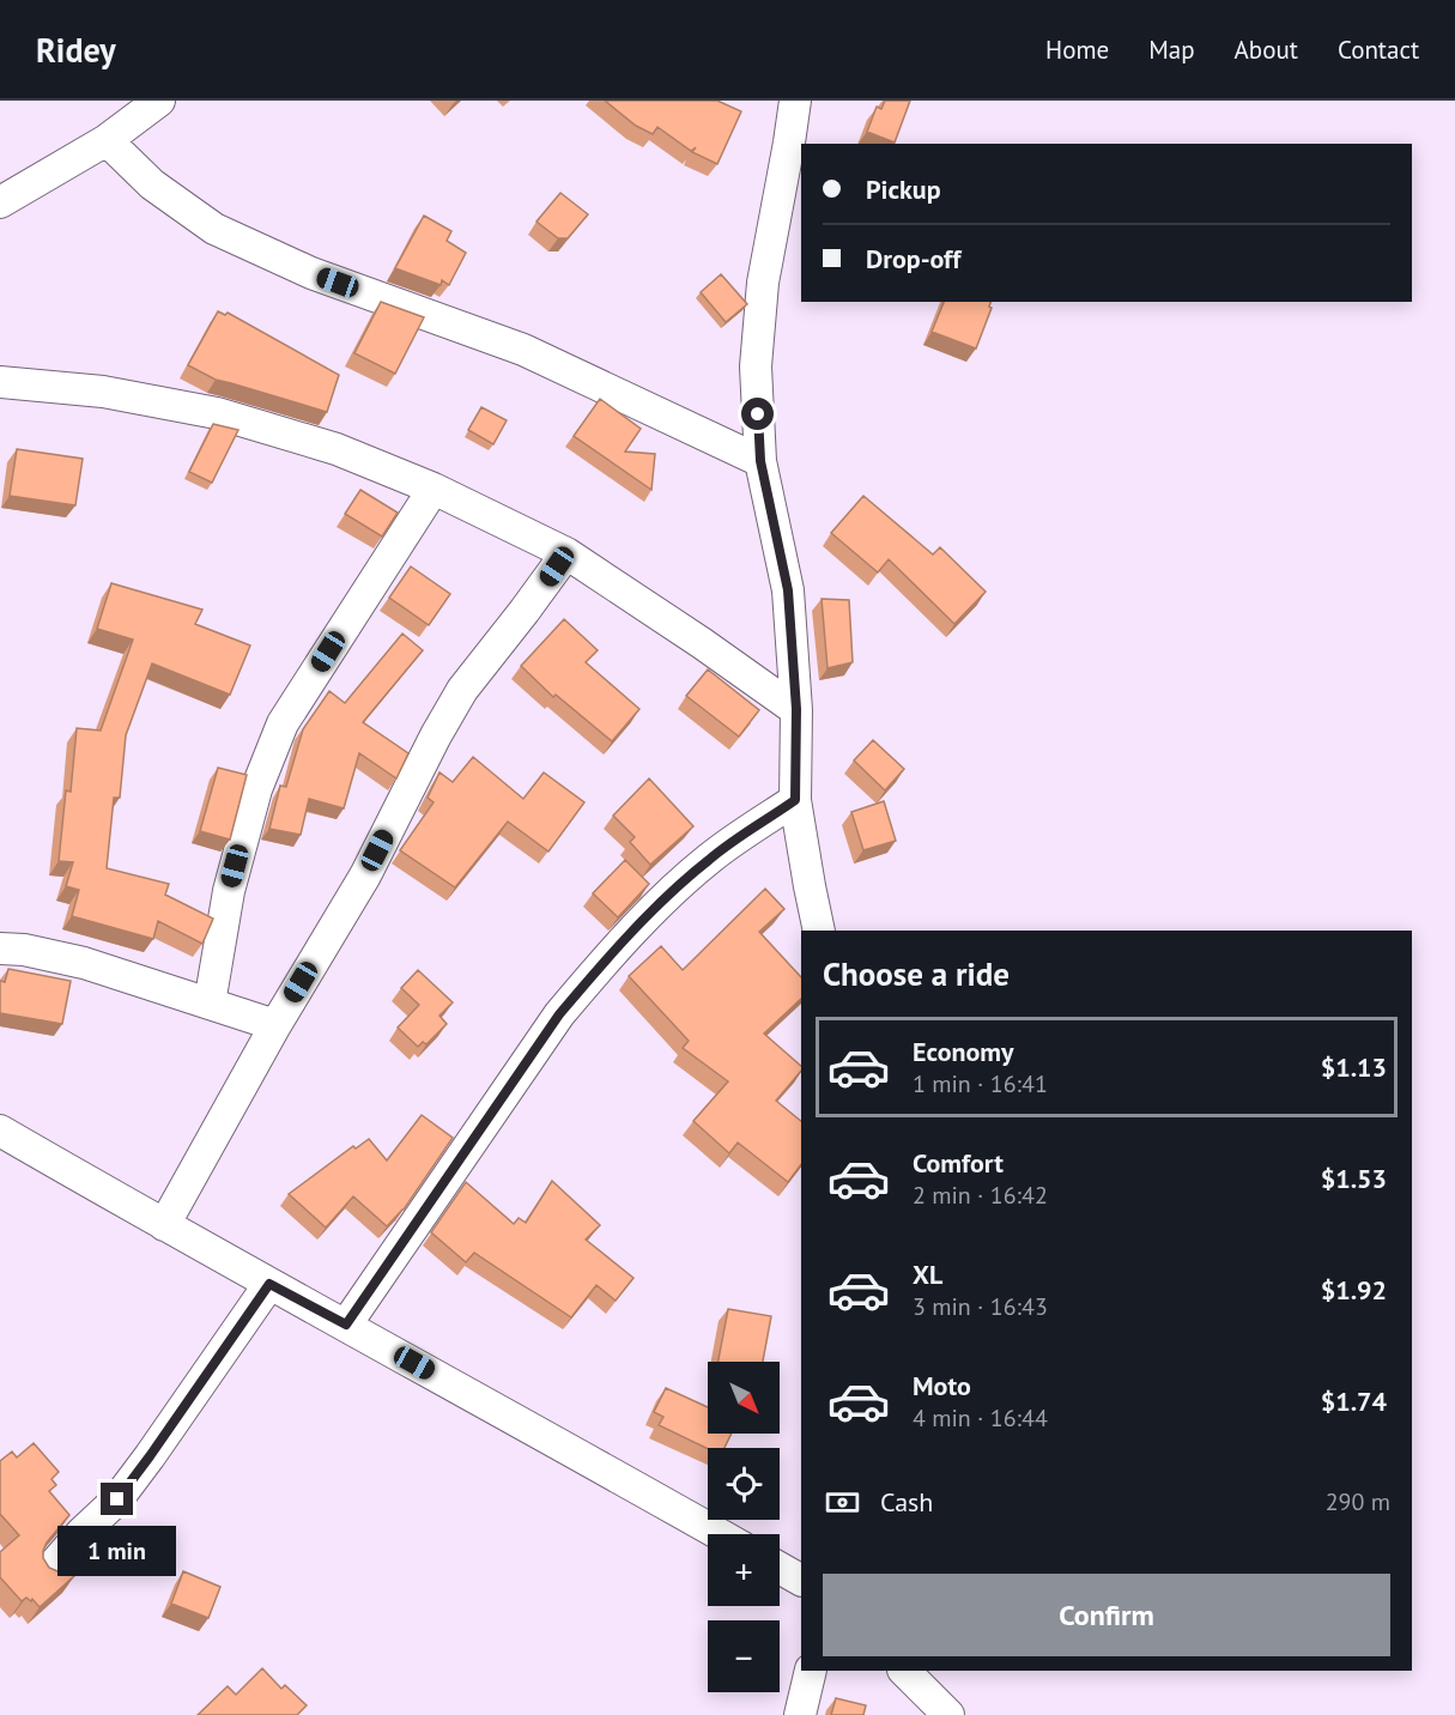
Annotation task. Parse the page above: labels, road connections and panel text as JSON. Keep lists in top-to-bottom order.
{
  "north": "bottom right",
  "page": {
    "header": "Ridey",
    "nav": [
      "Home",
      "Map",
      "About",
      "Contact"
    ],
    "banner": ["Pickup", "Drop-off"],
    "heading": "Choose a ride",
    "list": [
      {
        "name": "Economy",
        "note": "1 min · 16:41",
        "value": "$1.13"
      },
      {
        "name": "Comfort",
        "note": "2 min · 16:42",
        "value": "$1.53"
      },
      {
        "name": "XL",
        "note": "3 min · 16:43",
        "value": "$1.92"
      },
      {
        "name": "Moto",
        "note": "4 min · 16:44",
        "value": "$1.74"
      }
    ],
    "map_buttons": ["+", "−"],
    "pay": ["Cash", "290 m"],
    "bubble": "1 min",
    "buttons": "Confirm"
  }
}
